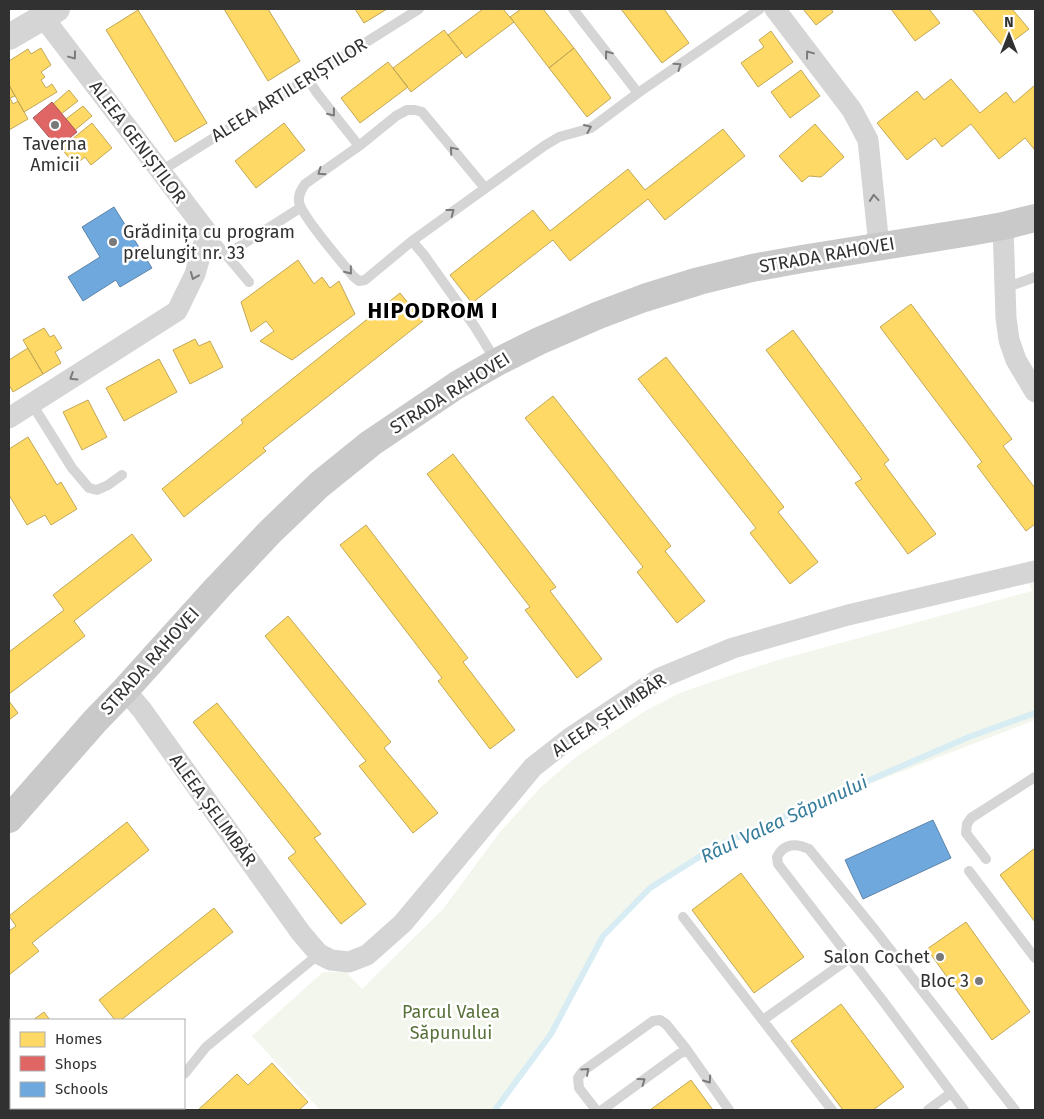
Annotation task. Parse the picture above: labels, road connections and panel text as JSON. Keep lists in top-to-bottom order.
{
  "streets": {
    "main road": ["STRADA RAHOVEI"],
    "street": ["ALEEA GENIȘTILOR", "ALEEA ȘELIMBĂR"],
    "lane": ["ALEEA ARTILERIȘTILOR"]
  },
  "crossings": [
    ["ALEEA ARTILERIȘTILOR", "ALEEA GENIȘTILOR"],
    ["STRADA RAHOVEI", "ALEEA ȘELIMBĂR"]
  ],
  "one_way": ["ALEEA GENIȘTILOR"],
  "districts": ["HIPODROM I"],
  "water": ["Râul Valea Săpunului"],
  "parks": ["Parcul Valea Săpunului"],
  "places": [
    "Taverna Amicii",
    "Grădinița cu program prelungit nr. 33",
    "Salon Cochet",
    "Bloc 3"
  ],
  "legend": ["Homes", "Shops", "Schools"],
  "north": "top"
}
